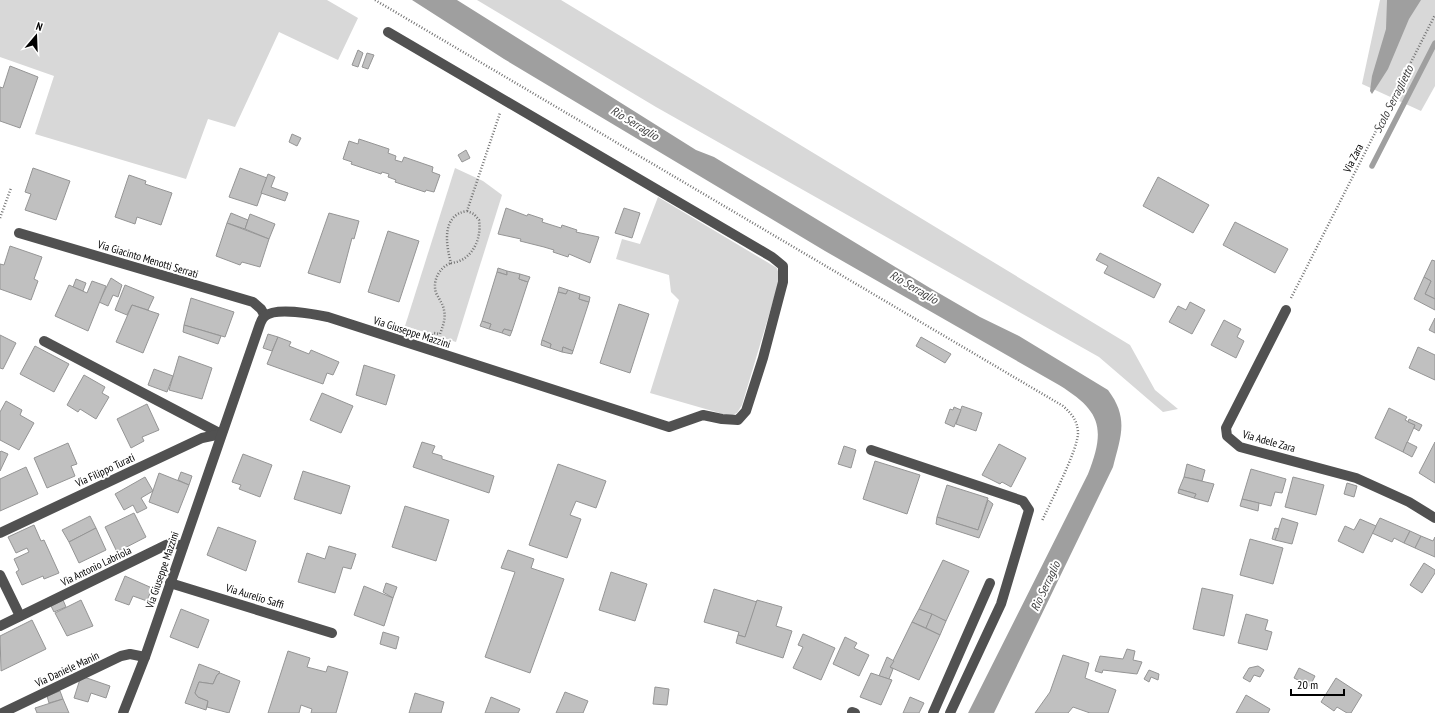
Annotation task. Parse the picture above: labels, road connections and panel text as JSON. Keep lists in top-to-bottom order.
{
  "streets": {
    "street": [
      "Via Giacinto Menotti Serrati",
      "Via Giuseppe Mazzini",
      "Via Adele Zara",
      "Via Filippo Turati",
      "Via Antonio Labriola",
      "Via Aurelio Saffi",
      "Via Daniele Manin"
    ],
    "path": ["Via Zara"]
  },
  "crossings": [
    ["Via Zara", "Via Adele Zara"],
    ["Via Giacinto Menotti Serrati", "Via Giuseppe Mazzini"],
    ["Via Giuseppe Mazzini", "Via Filippo Turati"],
    ["Via Giuseppe Mazzini", "Via Antonio Labriola"],
    ["Via Giuseppe Mazzini", "Via Aurelio Saffi"],
    ["Via Giuseppe Mazzini", "Via Daniele Manin"]
  ],
  "water": ["Scolo Serraglietto", "Rio Serraglio"],
  "scale_bar": "20 m",
  "north": "top"
}
